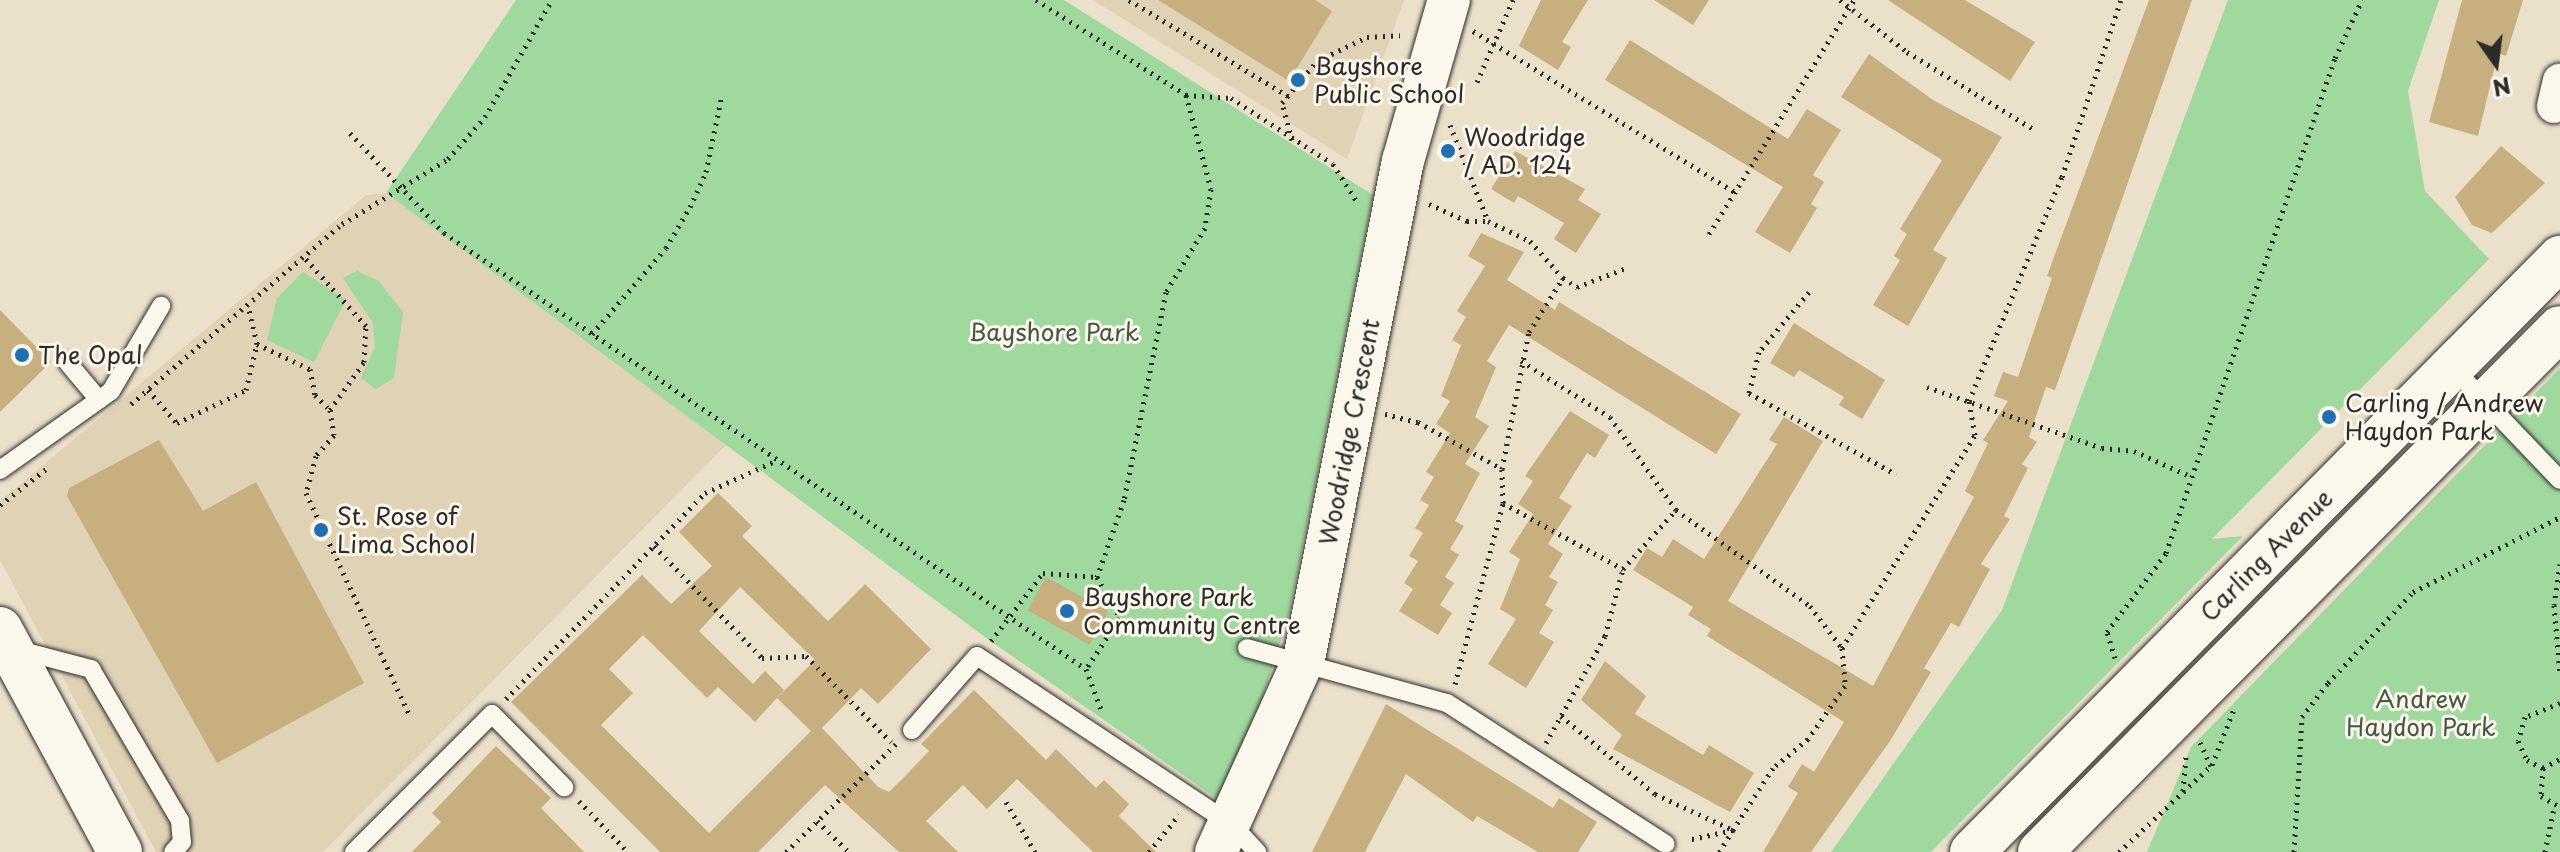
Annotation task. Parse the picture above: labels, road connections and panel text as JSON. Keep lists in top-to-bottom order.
{
  "streets": {
    "main road": ["Carling Avenue"],
    "street": ["Woodridge Crescent"]
  },
  "parks": ["Bayshore Park", "Andrew Haydon Park"],
  "places": [
    "Bayshore Public School",
    "Woodridge / AD. 124",
    "The Opal",
    "Carling / Andrew Haydon Park",
    "St. Rose of Lima School",
    "Bayshore Park Community Centre"
  ],
  "north": "bottom"
}
